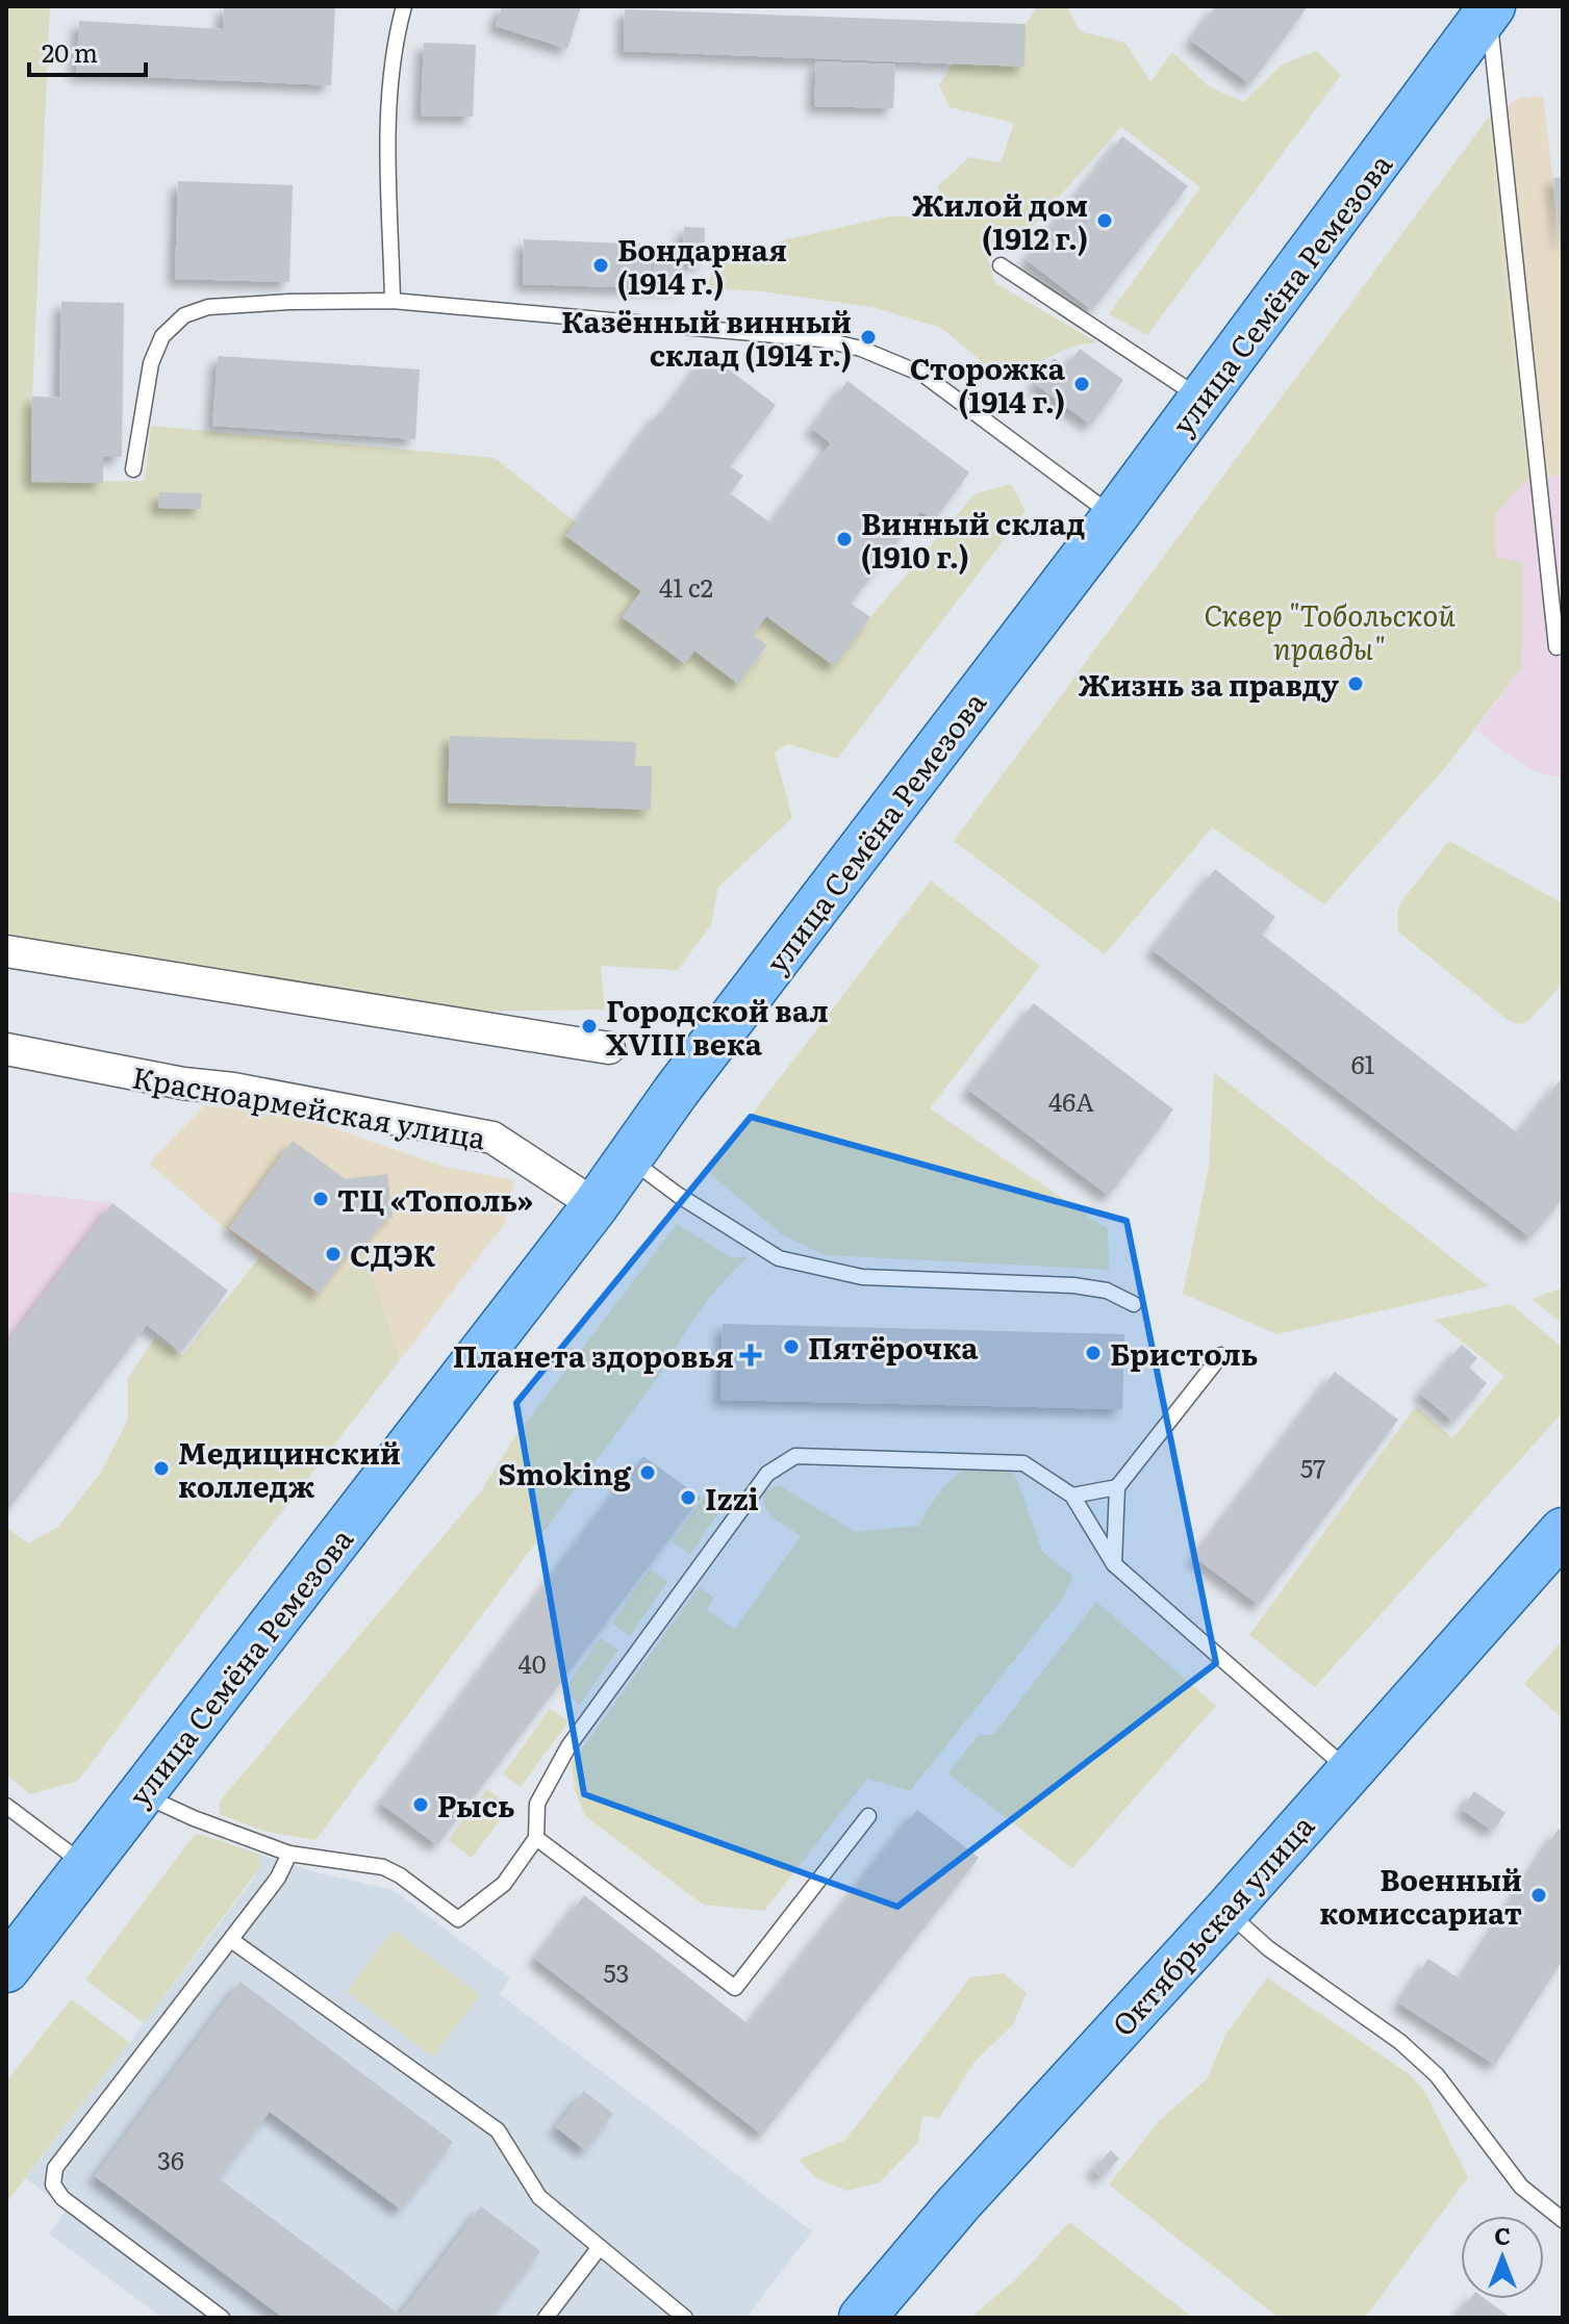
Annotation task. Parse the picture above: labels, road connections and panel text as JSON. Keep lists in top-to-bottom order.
{
  "streets": {
    "main road": ["улица Семёна Ремезова", "Октябрьская улица"],
    "street": ["Красноармейская улица"]
  },
  "crossings": [
    ["улица Семёна Ремезова", "Красноармейская улица"]
  ],
  "parks": ["Сквер \"Тобольской правды\""],
  "places": {
    "other": [
      "Жилой дом (1912 г.)",
      "Бондарная (1914 г.)",
      "Казённый винный склад (1914 г.)",
      "Сторожка (1914 г.)",
      "Винный склад (1910 г.)",
      "Жизнь за правду",
      "Городской вал XVIII века",
      "ТЦ «Тополь»",
      "СДЭК",
      "Пятёрочка",
      "Бристоль",
      "Медицинский колледж",
      "Smoking",
      "Izzi",
      "Рысь",
      "Военный комиссариат"
    ],
    "health": ["Планета здоровья"]
  },
  "house_numbers": [
    "41 с2",
    "61",
    "46А",
    "57",
    "40",
    "53",
    "36"
  ],
  "scale_bar": "20 m",
  "north": "top"
}
